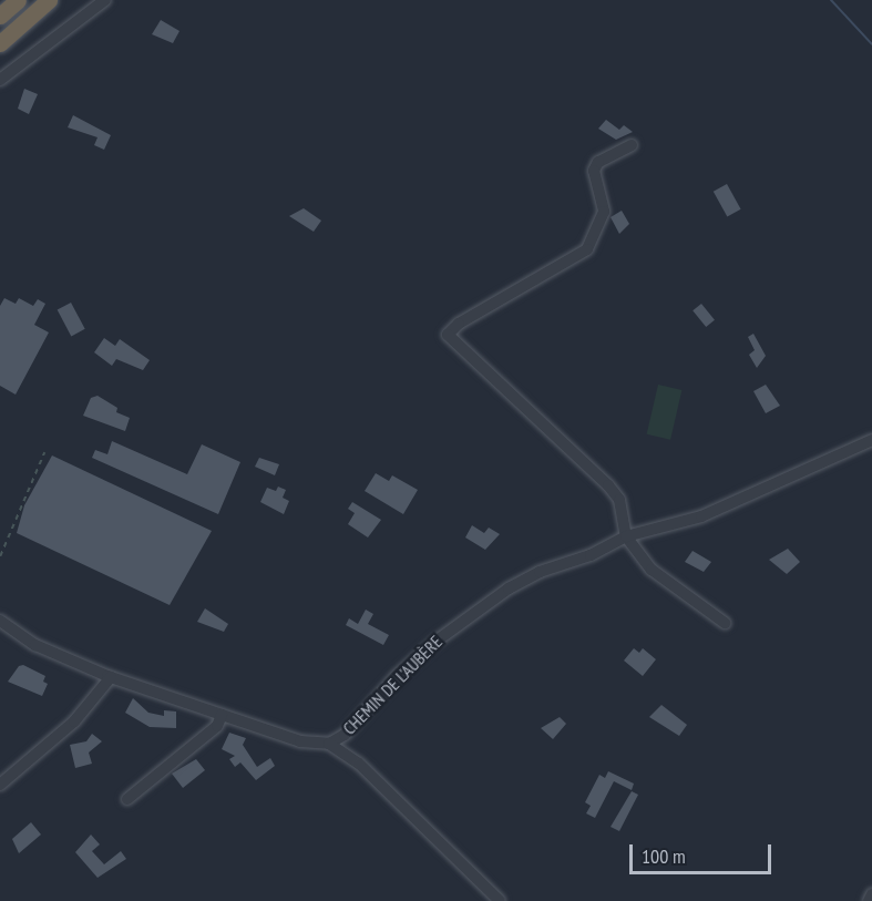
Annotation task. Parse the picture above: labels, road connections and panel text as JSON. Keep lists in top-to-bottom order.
{
  "streets": {
    "street": ["CHEMIN DE L'AUBÈRE"]
  },
  "scale_bar": "100 m"
}
